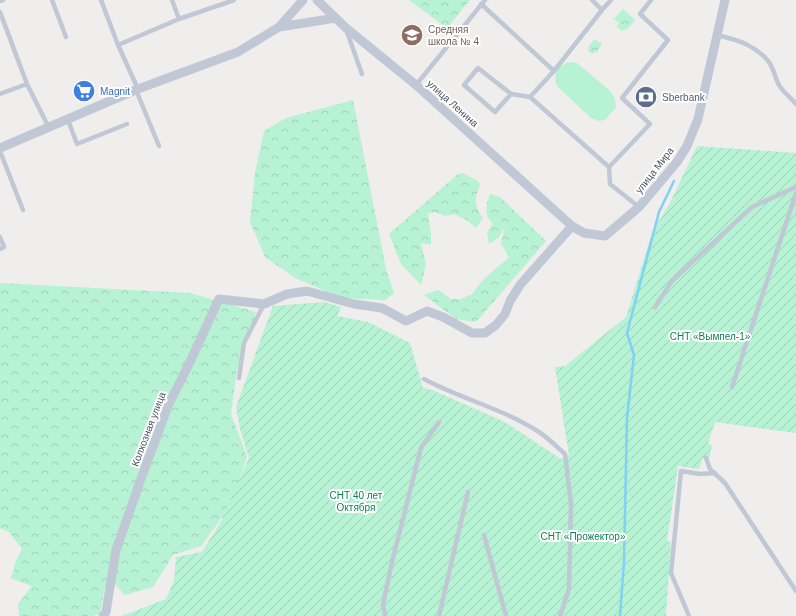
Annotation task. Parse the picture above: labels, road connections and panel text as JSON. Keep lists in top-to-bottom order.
{
  "streets": {
    "street": ["улица Ленина", "улица Мира", "Колхозная улица"]
  },
  "crossings": [
    ["улица Ленина", "улица Мира"]
  ],
  "parks": ["СНТ «Вымпел-1»", "СНТ 40 лет Октября", "СНТ «Прожектор»"],
  "places": {
    "school or university": ["Средняя школа № 4"],
    "supermarket": ["Magnit"],
    "bank": ["Sberbank"]
  }
}
